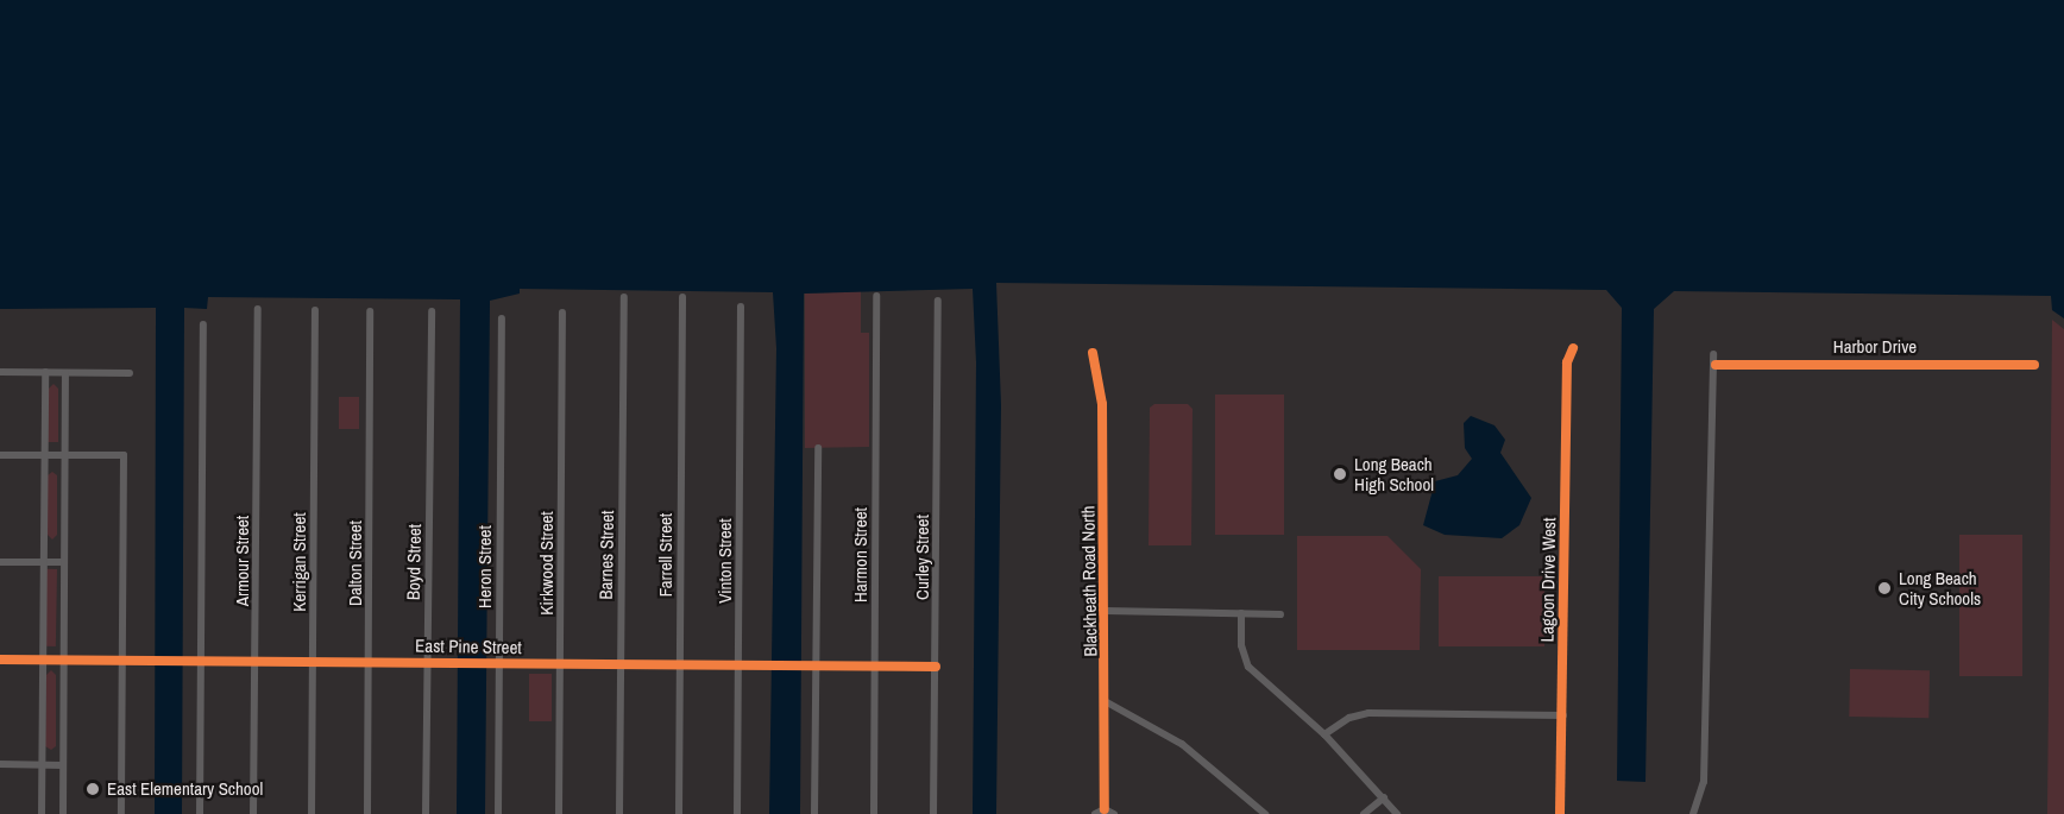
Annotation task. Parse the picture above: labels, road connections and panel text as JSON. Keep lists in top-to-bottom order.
{
  "streets": {
    "street": [
      "Harbor Drive",
      "Barnes Street",
      "Farrell Street",
      "Harmon Street",
      "Curley Street",
      "Armour Street",
      "Vinton Street",
      "Kerrigan Street",
      "Boyd Street",
      "Dalton Street",
      "Kirkwood Street",
      "Heron Street",
      "Lagoon Drive West",
      "Blackheath Road North",
      "East Pine Street"
    ]
  },
  "crossings": [
    ["Barnes Street", "East Pine Street"],
    ["Farrell Street", "East Pine Street"],
    ["Harmon Street", "East Pine Street"],
    ["Curley Street", "East Pine Street"],
    ["Armour Street", "East Pine Street"],
    ["Vinton Street", "East Pine Street"],
    ["Kerrigan Street", "East Pine Street"],
    ["Boyd Street", "East Pine Street"],
    ["Dalton Street", "East Pine Street"],
    ["Kirkwood Street", "East Pine Street"],
    ["Heron Street", "East Pine Street"]
  ],
  "places": ["Long Beach High School", "Long Beach City Schools", "East Elementary School"]
}
